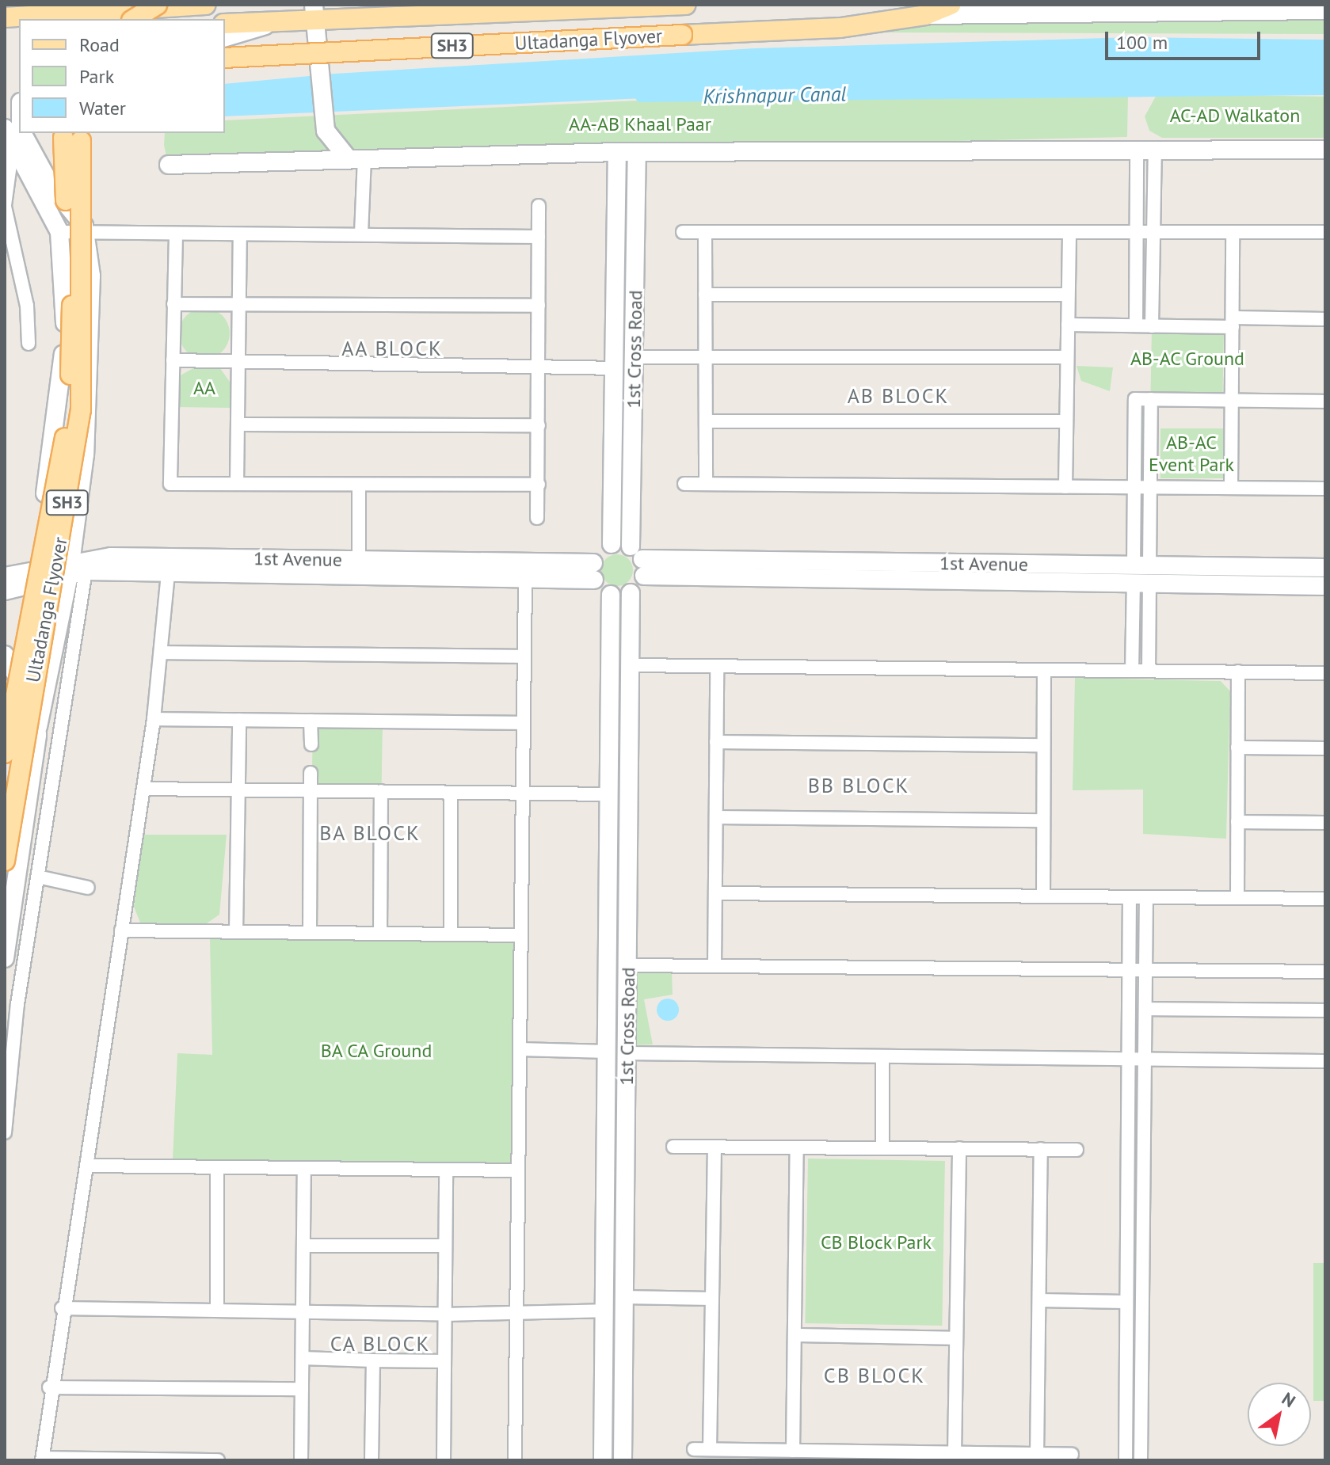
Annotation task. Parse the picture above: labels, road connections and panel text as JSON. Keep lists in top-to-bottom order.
{
  "streets": {
    "main road": ["Ultadanga Flyover", "SH3"],
    "street": ["1st Cross Road", "1st Avenue"]
  },
  "crossings": [
    ["1st Cross Road", "1st Avenue"]
  ],
  "districts": [
    "AA BLOCK",
    "AB BLOCK",
    "BB BLOCK",
    "BA BLOCK",
    "CA BLOCK",
    "CB BLOCK"
  ],
  "water": ["Krishnapur Canal"],
  "parks": [
    "AC-AD Walkaton",
    "AA-AB Khaal Paar",
    "AB-AC Ground",
    "AA",
    "AB-AC Event Park",
    "BA CA Ground",
    "CB Block Park"
  ],
  "legend": ["Road", "Park", "Water"],
  "scale_bar": "100 m",
  "north": "top right"
}
